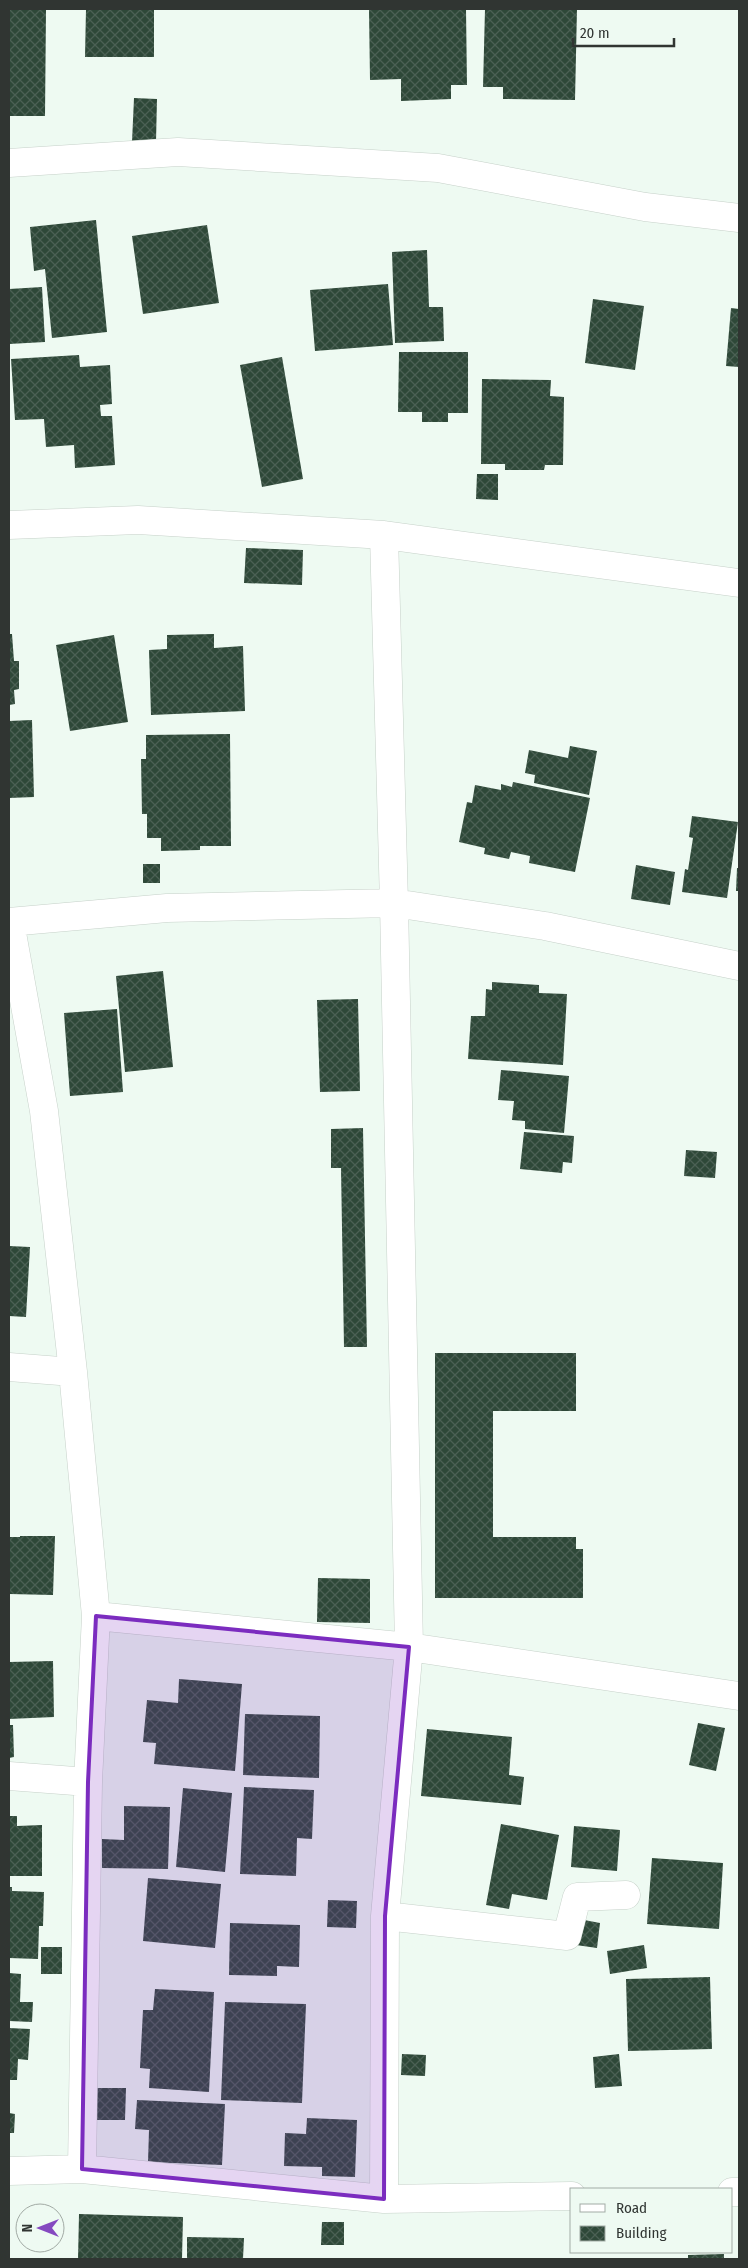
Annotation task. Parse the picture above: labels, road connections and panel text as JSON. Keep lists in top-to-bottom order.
{
  "legend": ["Road", "Building"],
  "scale_bar": "20 m",
  "north": "left"
}
